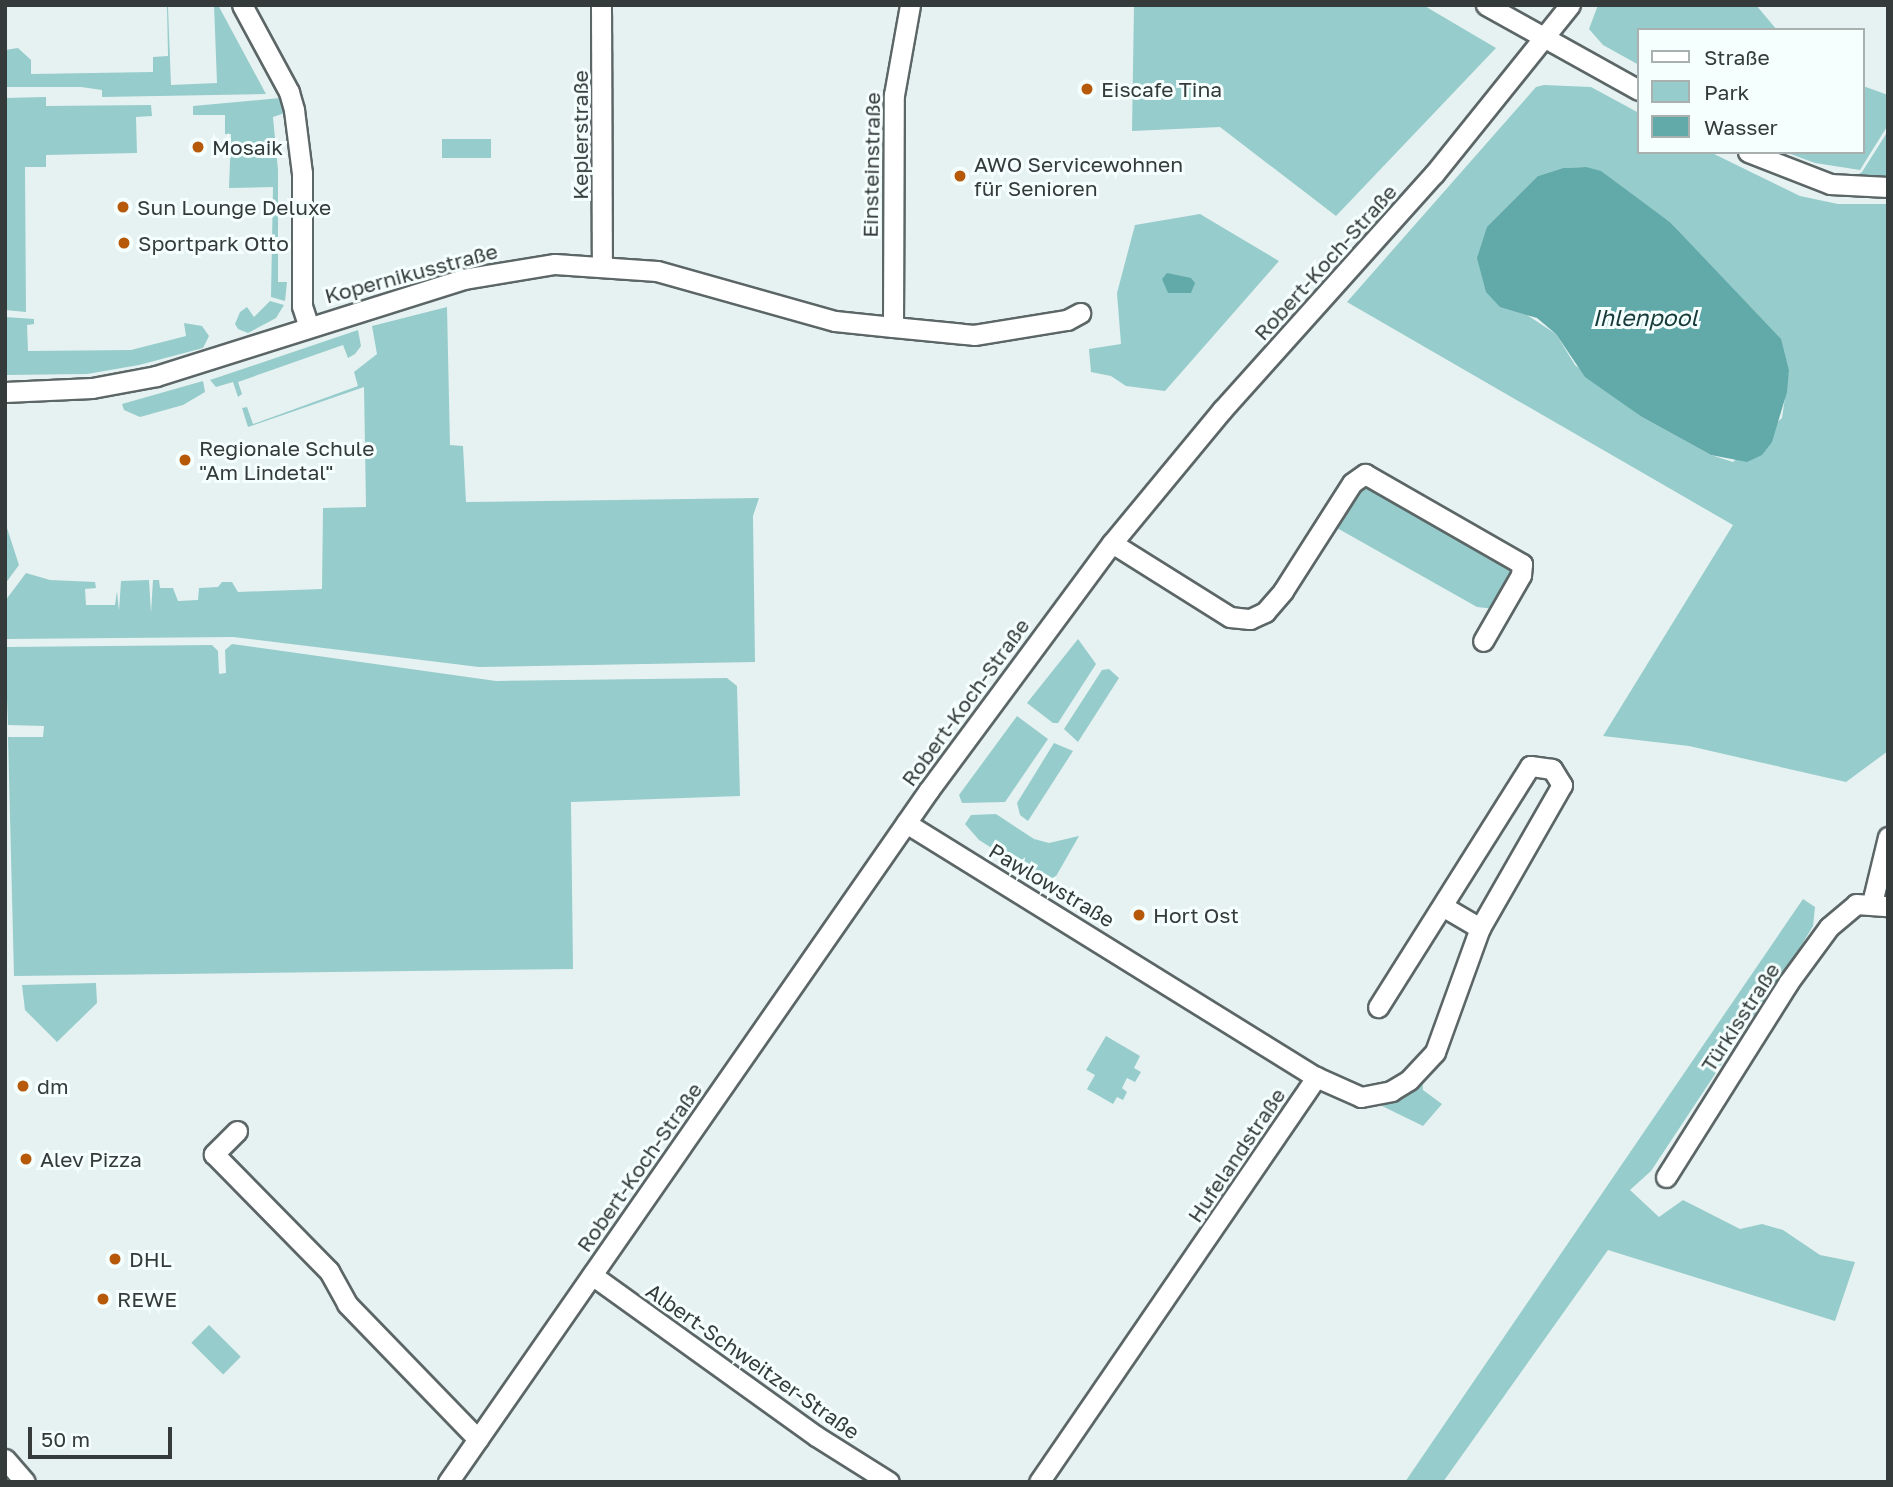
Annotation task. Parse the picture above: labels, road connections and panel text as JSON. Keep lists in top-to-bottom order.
{
  "streets": {
    "street": [
      "Keplerstraße",
      "Einsteinstraße",
      "Robert-Koch-Straße",
      "Kopernikusstraße",
      "Pawlowstraße",
      "Türkisstraße",
      "Hufelandstraße",
      "Albert-Schweitzer-Straße"
    ]
  },
  "crossings": [
    ["Keplerstraße", "Kopernikusstraße"],
    ["Einsteinstraße", "Kopernikusstraße"],
    ["Robert-Koch-Straße", "Pawlowstraße"],
    ["Robert-Koch-Straße", "Albert-Schweitzer-Straße"],
    ["Pawlowstraße", "Hufelandstraße"]
  ],
  "water": ["Ihlenpool"],
  "places": [
    "Eiscafe Tina",
    "Mosaik",
    "AWO Servicewohnen für Senioren",
    "Sun Lounge Deluxe",
    "Sportpark Otto",
    "Regionale Schule \"Am Lindetal\"",
    "Hort Ost",
    "dm",
    "Alev Pizza",
    "DHL",
    "REWE"
  ],
  "legend": ["Straße", "Park", "Wasser"],
  "scale_bar": "50 m"
}
